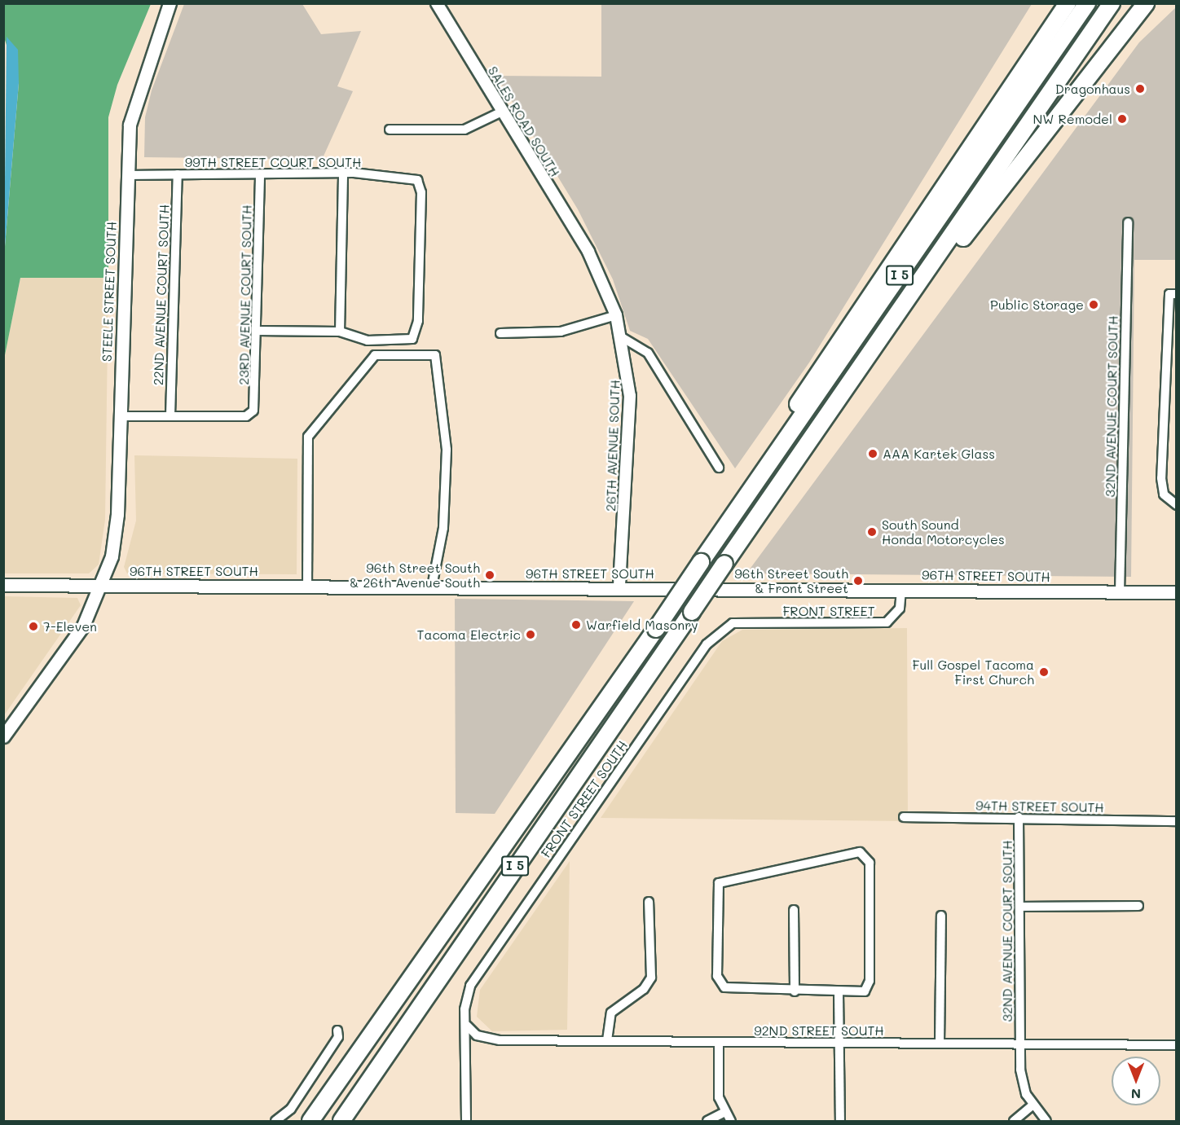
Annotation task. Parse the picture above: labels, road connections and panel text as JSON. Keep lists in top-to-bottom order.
{
  "streets": {
    "highway": ["I 5"],
    "main road": ["STEELE STREET SOUTH", "96TH STREET SOUTH"],
    "street": [
      "SALES ROAD SOUTH",
      "99TH STREET COURT SOUTH",
      "22ND AVENUE COURT SOUTH",
      "23RD AVENUE COURT SOUTH",
      "32ND AVENUE COURT SOUTH",
      "26TH AVENUE SOUTH",
      "FRONT STREET",
      "FRONT STREET SOUTH",
      "94TH STREET SOUTH",
      "92ND STREET SOUTH"
    ]
  },
  "crossings": [
    ["SALES ROAD SOUTH", "26TH AVENUE SOUTH"],
    ["99TH STREET COURT SOUTH", "STEELE STREET SOUTH"],
    ["99TH STREET COURT SOUTH", "22ND AVENUE COURT SOUTH"],
    ["99TH STREET COURT SOUTH", "23RD AVENUE COURT SOUTH"],
    ["STEELE STREET SOUTH", "96TH STREET SOUTH"],
    ["22ND AVENUE COURT SOUTH", "23RD AVENUE COURT SOUTH"],
    ["32ND AVENUE COURT SOUTH", "96TH STREET SOUTH"],
    ["32ND AVENUE COURT SOUTH", "94TH STREET SOUTH"],
    ["32ND AVENUE COURT SOUTH", "92ND STREET SOUTH"],
    ["26TH AVENUE SOUTH", "96TH STREET SOUTH"],
    ["96TH STREET SOUTH", "FRONT STREET"],
    ["FRONT STREET", "FRONT STREET SOUTH"],
    ["FRONT STREET SOUTH", "92ND STREET SOUTH"]
  ],
  "places": [
    "Dragonhaus",
    "NW Remodel",
    "Public Storage",
    "AAA Kartek Glass",
    "South Sound Honda Motorcycles",
    "96th Street South & 26th Avenue South",
    "96th Street South & Front Street",
    "Warfield Masonry",
    "7-Eleven",
    "Tacoma Electric",
    "Full Gospel Tacoma First Church"
  ],
  "north": "bottom"
}
